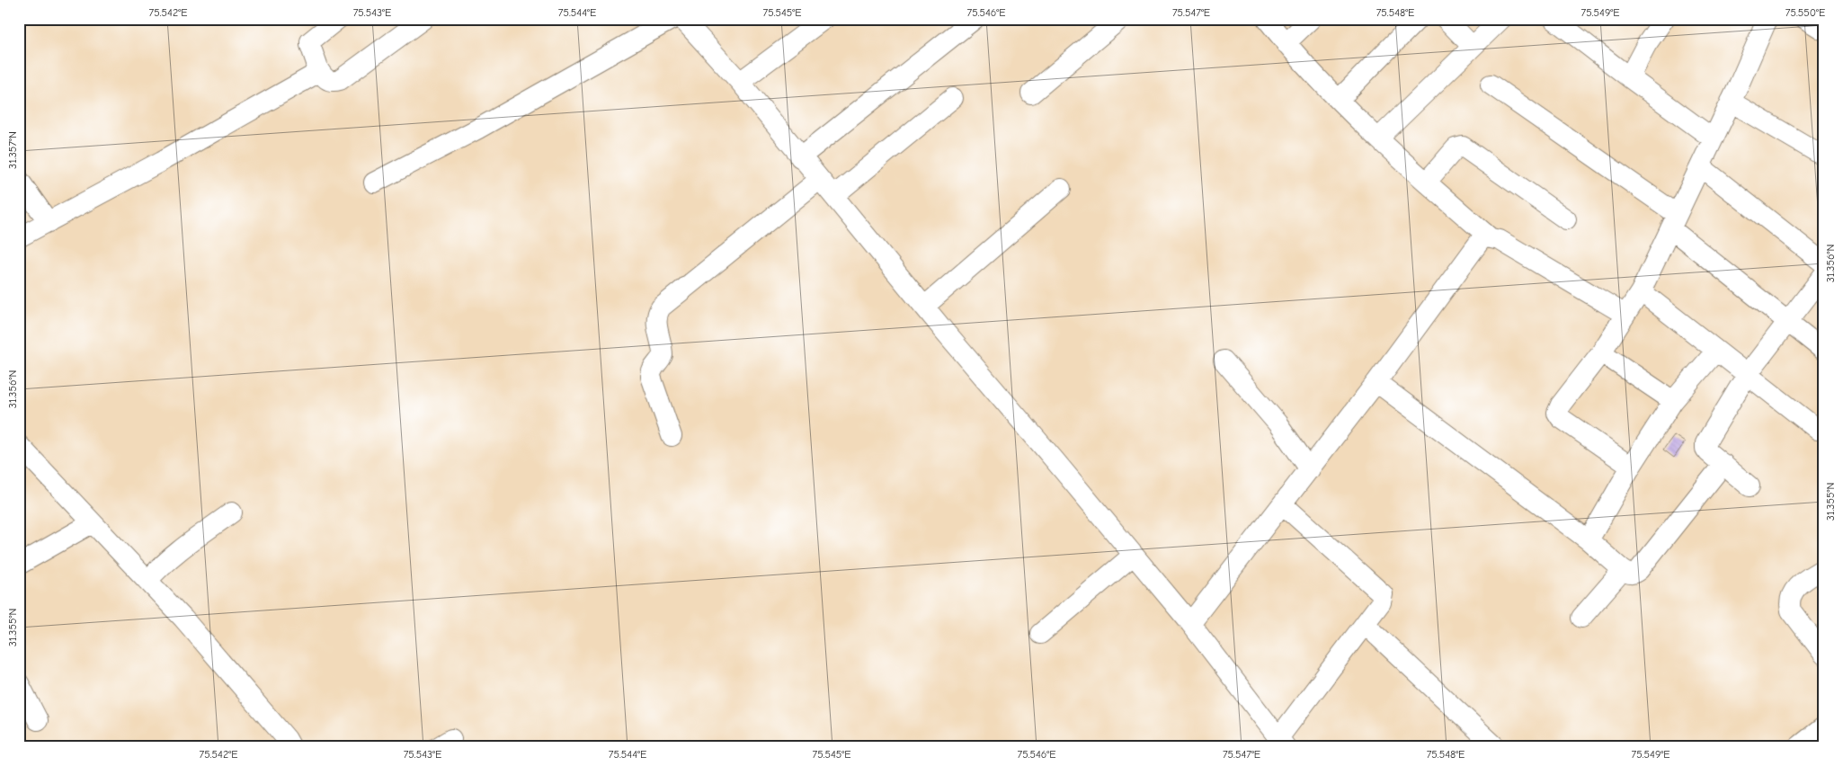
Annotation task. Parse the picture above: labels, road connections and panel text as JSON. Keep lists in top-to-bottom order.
{
  "coordinates": [
    "75.542°E",
    "75.543°E",
    "75.544°E",
    "75.545°E",
    "75.546°E",
    "75.547°E",
    "75.548°E",
    "75.549°E",
    "75.550°E",
    "31.357°N",
    "31.356°N",
    "31.355°N"
  ]
}
